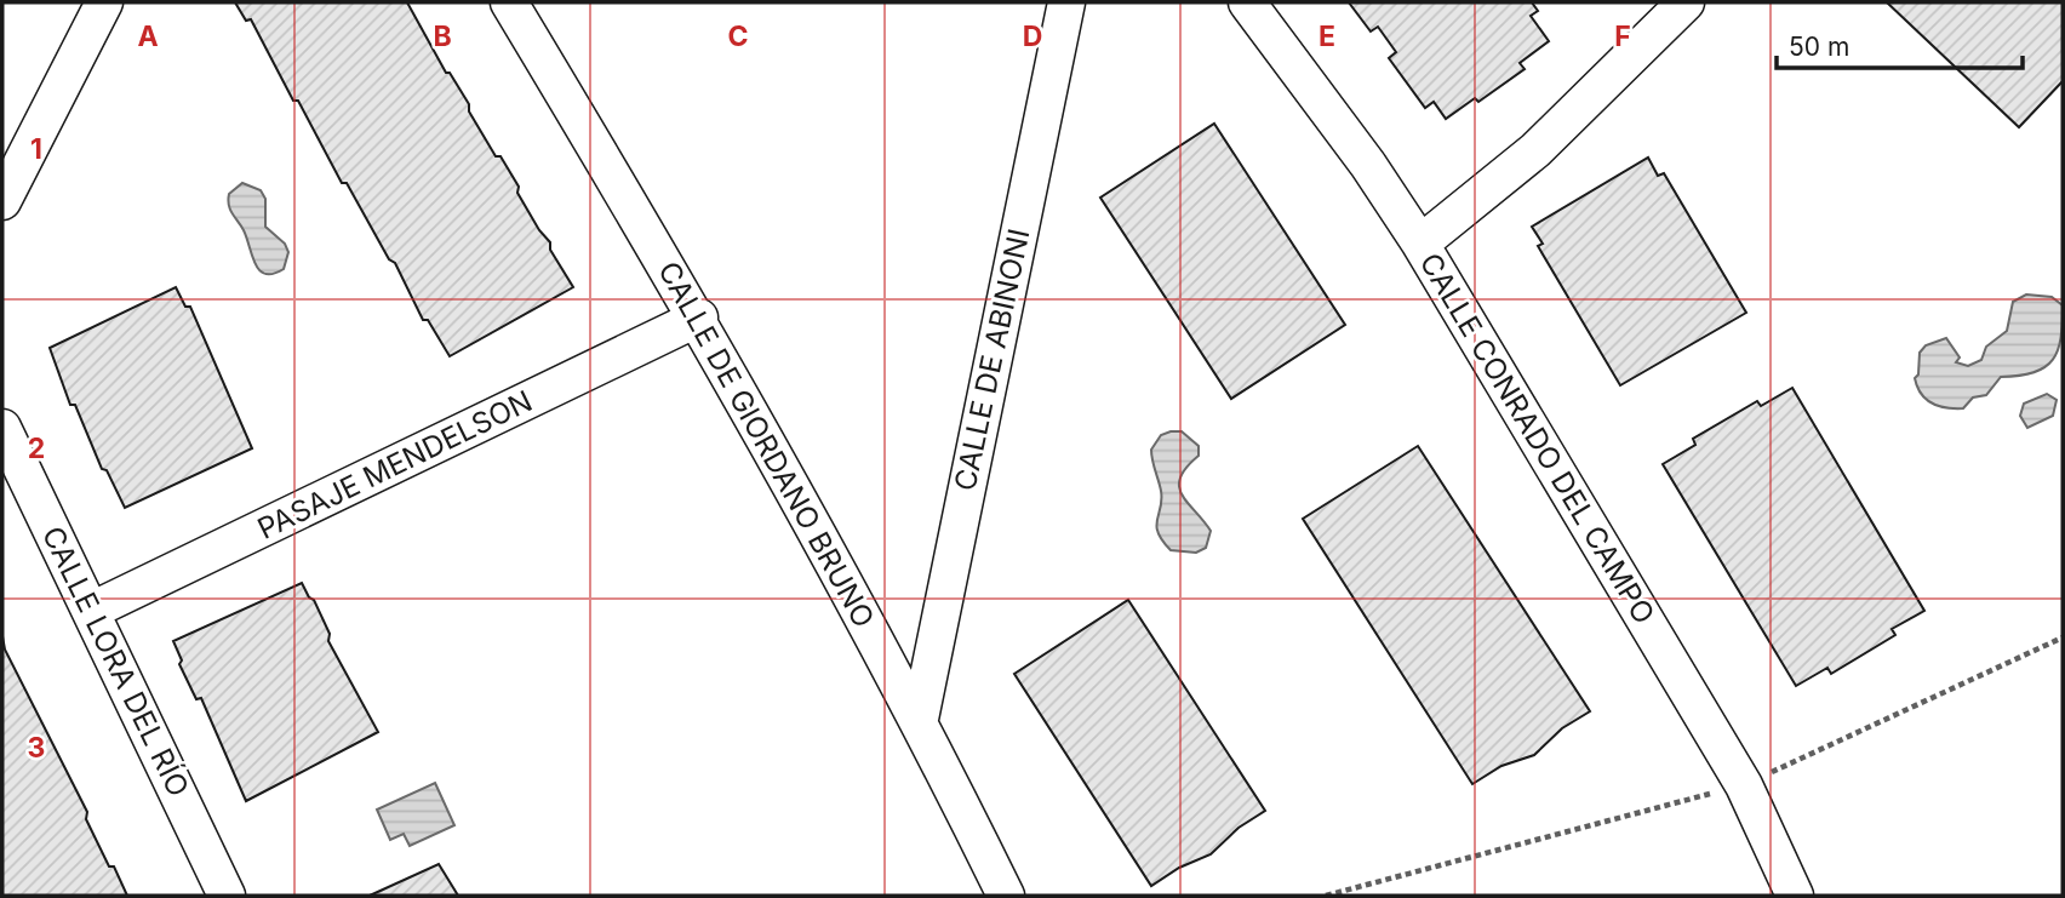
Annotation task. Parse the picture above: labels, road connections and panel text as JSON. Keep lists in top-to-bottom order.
{
  "streets": {
    "street": [
      "CALLE DE ABINONI",
      "CALLE CONRADO DEL CAMPO",
      "CALLE DE GIORDANO BRUNO",
      "PASAJE MENDELSON",
      "CALLE LORA DEL RÍO"
    ]
  },
  "crossings": [
    ["CALLE DE ABINONI", "CALLE DE GIORDANO BRUNO"],
    ["CALLE DE GIORDANO BRUNO", "PASAJE MENDELSON"],
    ["PASAJE MENDELSON", "CALLE LORA DEL RÍO"]
  ],
  "scale_bar": "50 m",
  "grid": {
    "columns": [
      "A",
      "B",
      "C",
      "D",
      "E",
      "F"
    ],
    "rows": ["1", "2", "3"]
  }
}
